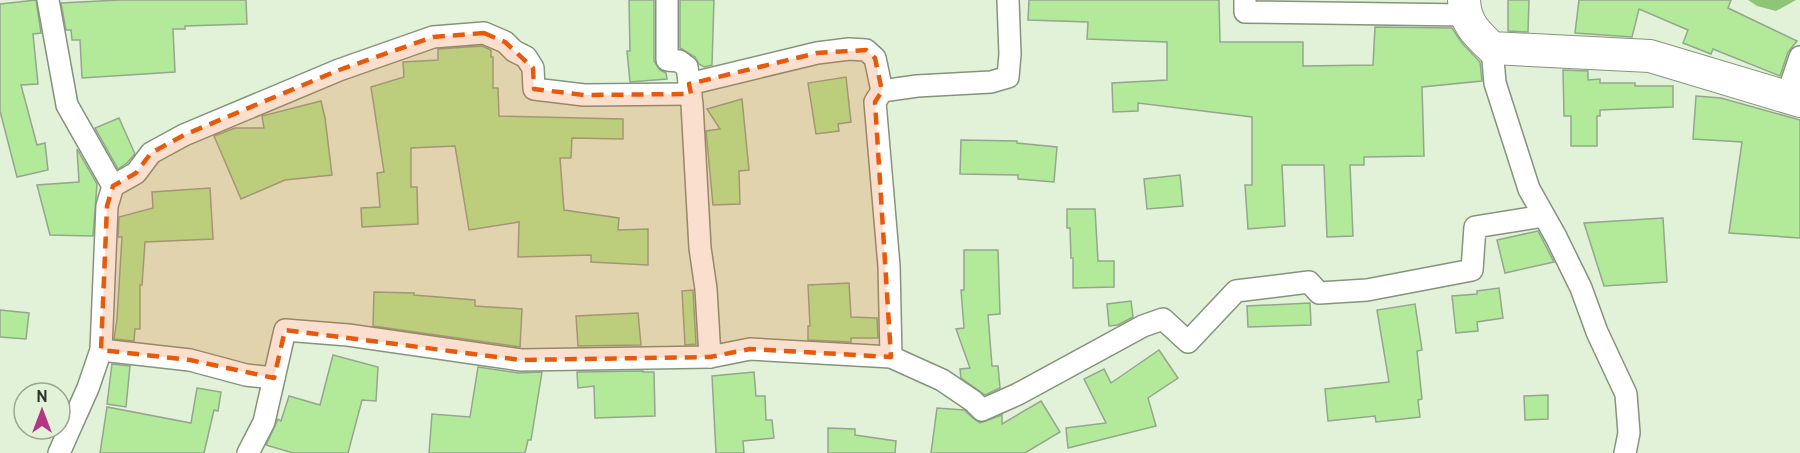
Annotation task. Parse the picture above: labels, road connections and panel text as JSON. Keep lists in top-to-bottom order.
{
  "north": "top"
}
